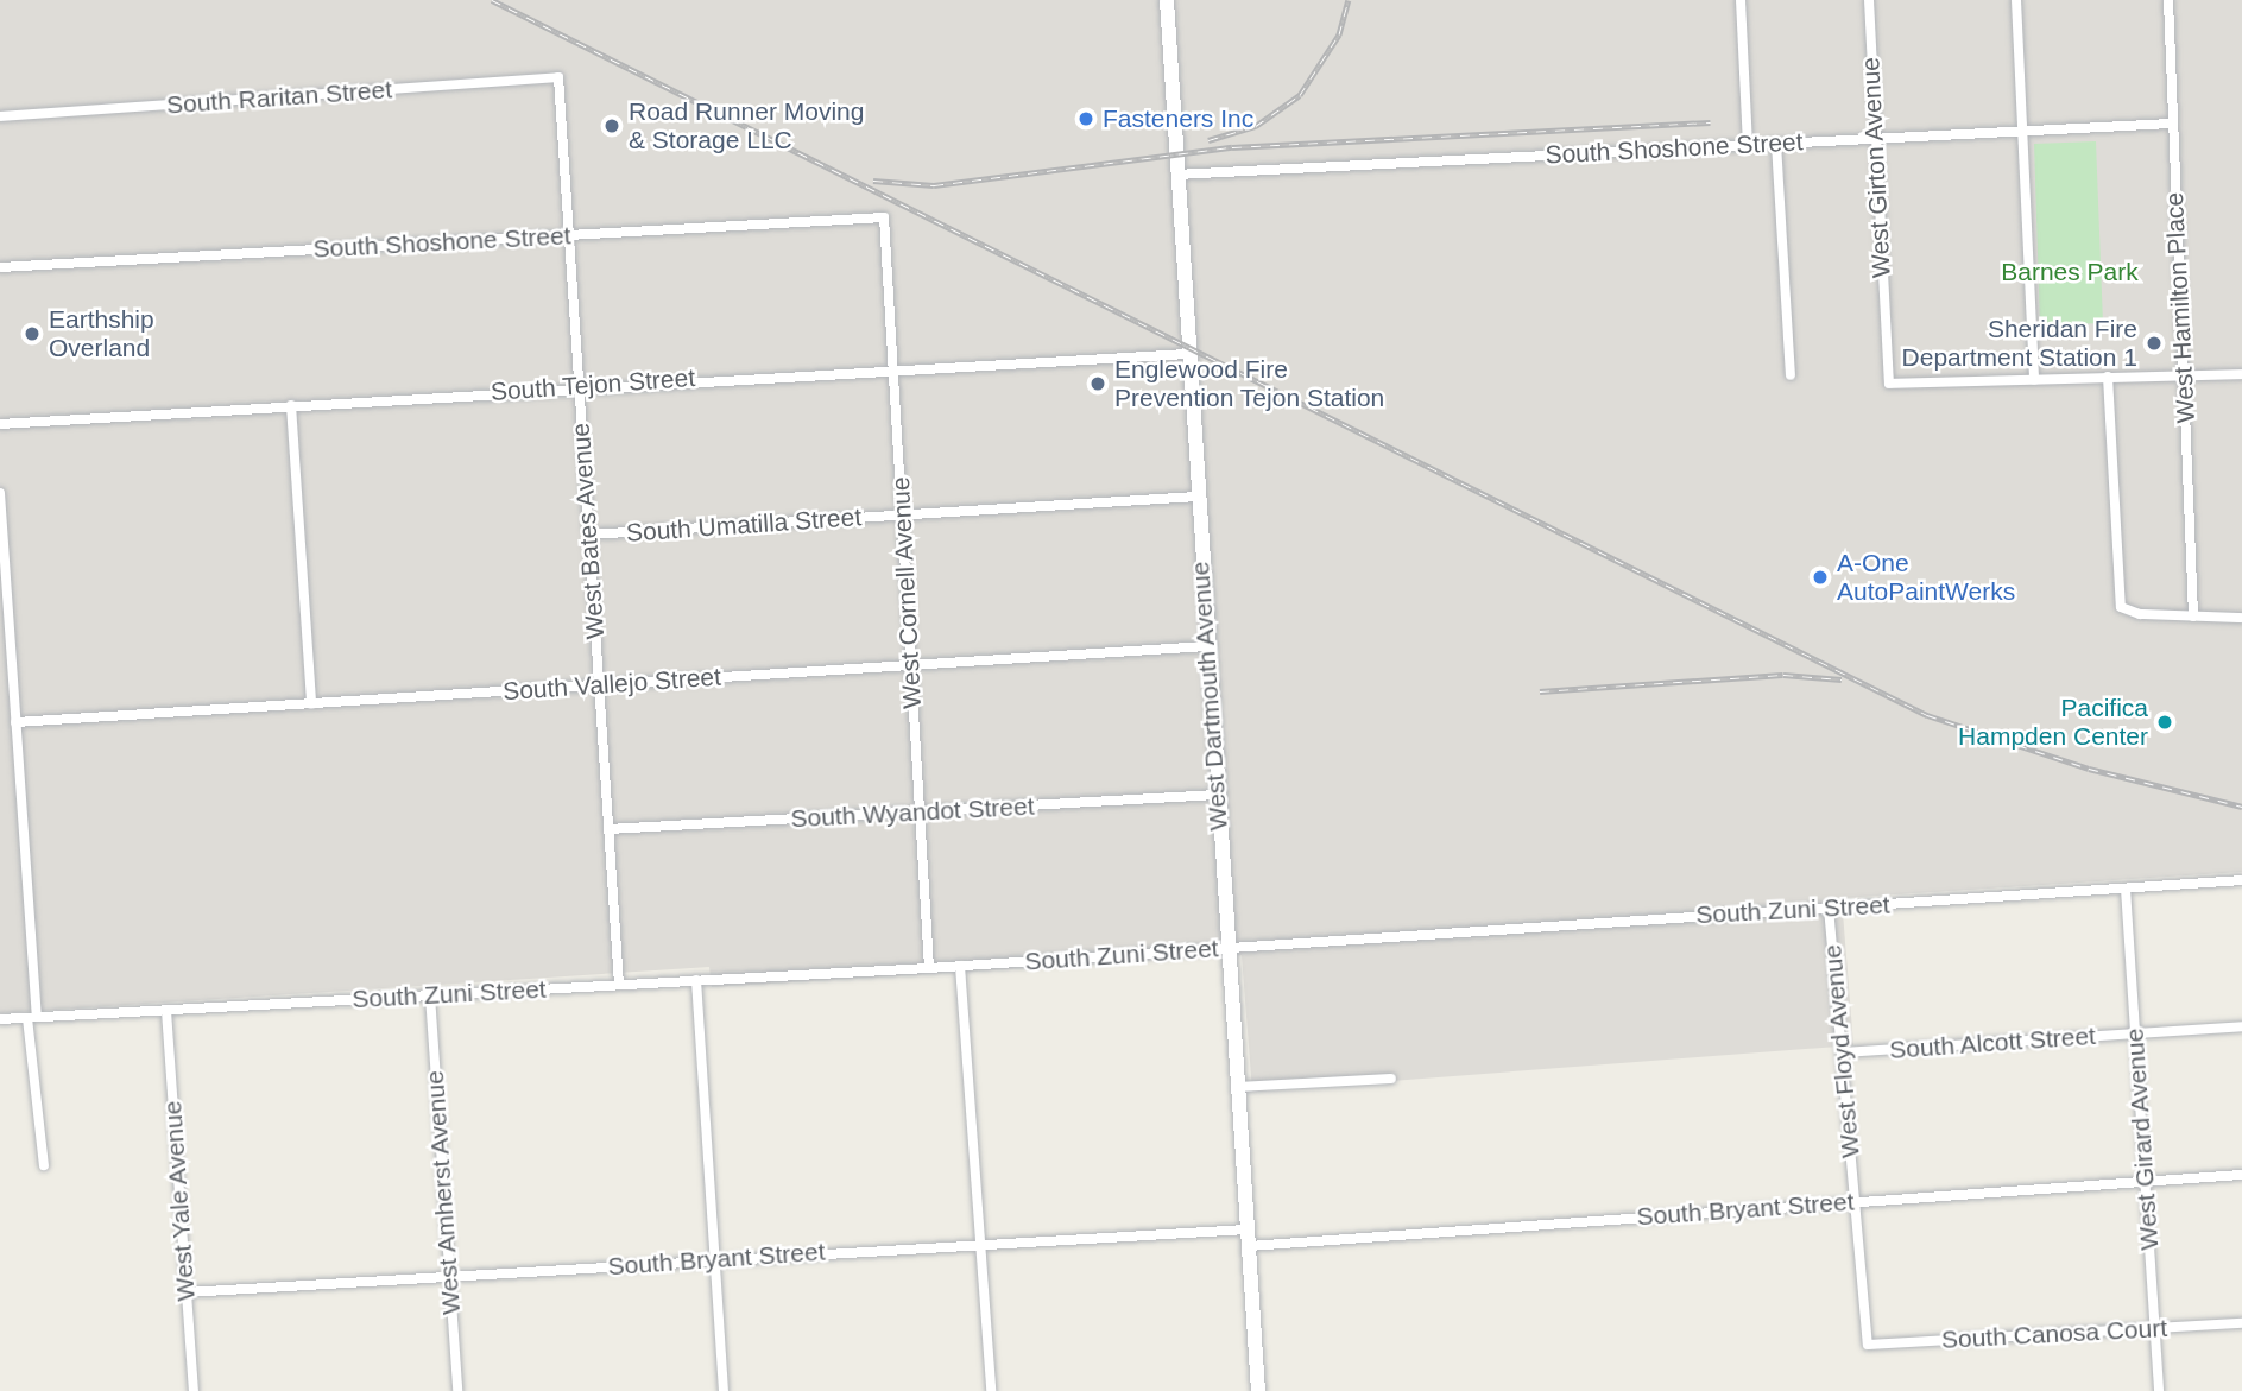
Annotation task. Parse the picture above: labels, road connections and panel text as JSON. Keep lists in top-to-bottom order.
{
  "streets": {
    "main road": ["West Dartmouth Avenue"],
    "street": [
      "South Raritan Street",
      "South Shoshone Street",
      "West Girton Avenue",
      "West Hamilton Place",
      "South Tejon Street",
      "South Umatilla Street",
      "West Bates Avenue",
      "West Cornell Avenue",
      "South Vallejo Street",
      "South Wyandot Street",
      "South Zuni Street",
      "South Alcott Street",
      "West Floyd Avenue",
      "West Girard Avenue",
      "West Amherst Avenue",
      "West Yale Avenue",
      "South Bryant Street",
      "South Canosa Court"
    ]
  },
  "crossings": [
    ["South Raritan Street", "West Bates Avenue"],
    ["South Shoshone Street", "West Girton Avenue"],
    ["South Shoshone Street", "West Hamilton Place"],
    ["South Shoshone Street", "West Bates Avenue"],
    ["South Shoshone Street", "West Cornell Avenue"],
    ["South Shoshone Street", "West Dartmouth Avenue"],
    ["South Tejon Street", "West Bates Avenue"],
    ["South Tejon Street", "West Cornell Avenue"],
    ["South Tejon Street", "West Dartmouth Avenue"],
    ["South Umatilla Street", "West Bates Avenue"],
    ["South Umatilla Street", "West Cornell Avenue"],
    ["South Umatilla Street", "West Dartmouth Avenue"],
    ["West Bates Avenue", "South Vallejo Street"],
    ["West Bates Avenue", "South Wyandot Street"],
    ["West Bates Avenue", "South Zuni Street"],
    ["West Cornell Avenue", "South Vallejo Street"],
    ["West Cornell Avenue", "South Wyandot Street"],
    ["West Cornell Avenue", "South Zuni Street"],
    ["South Vallejo Street", "West Dartmouth Avenue"],
    ["West Dartmouth Avenue", "South Wyandot Street"],
    ["West Dartmouth Avenue", "South Zuni Street"],
    ["West Dartmouth Avenue", "South Bryant Street"],
    ["South Zuni Street", "West Floyd Avenue"],
    ["South Zuni Street", "West Girard Avenue"],
    ["South Zuni Street", "West Amherst Avenue"],
    ["South Zuni Street", "West Yale Avenue"],
    ["South Alcott Street", "West Floyd Avenue"],
    ["South Alcott Street", "West Girard Avenue"],
    ["West Floyd Avenue", "South Bryant Street"],
    ["West Floyd Avenue", "South Canosa Court"],
    ["West Girard Avenue", "South Bryant Street"],
    ["West Girard Avenue", "South Canosa Court"],
    ["West Amherst Avenue", "South Bryant Street"],
    ["West Yale Avenue", "South Bryant Street"]
  ],
  "parks": ["Barnes Park"],
  "places": [
    "Fasteners Inc",
    "Road Runner Moving & Storage LLC",
    "Earthship Overland",
    "Sheridan Fire Department Station 1",
    "Englewood Fire Prevention Tejon Station",
    "A-One AutoPaintWerks",
    "Pacifica Hampden Center"
  ]
}
